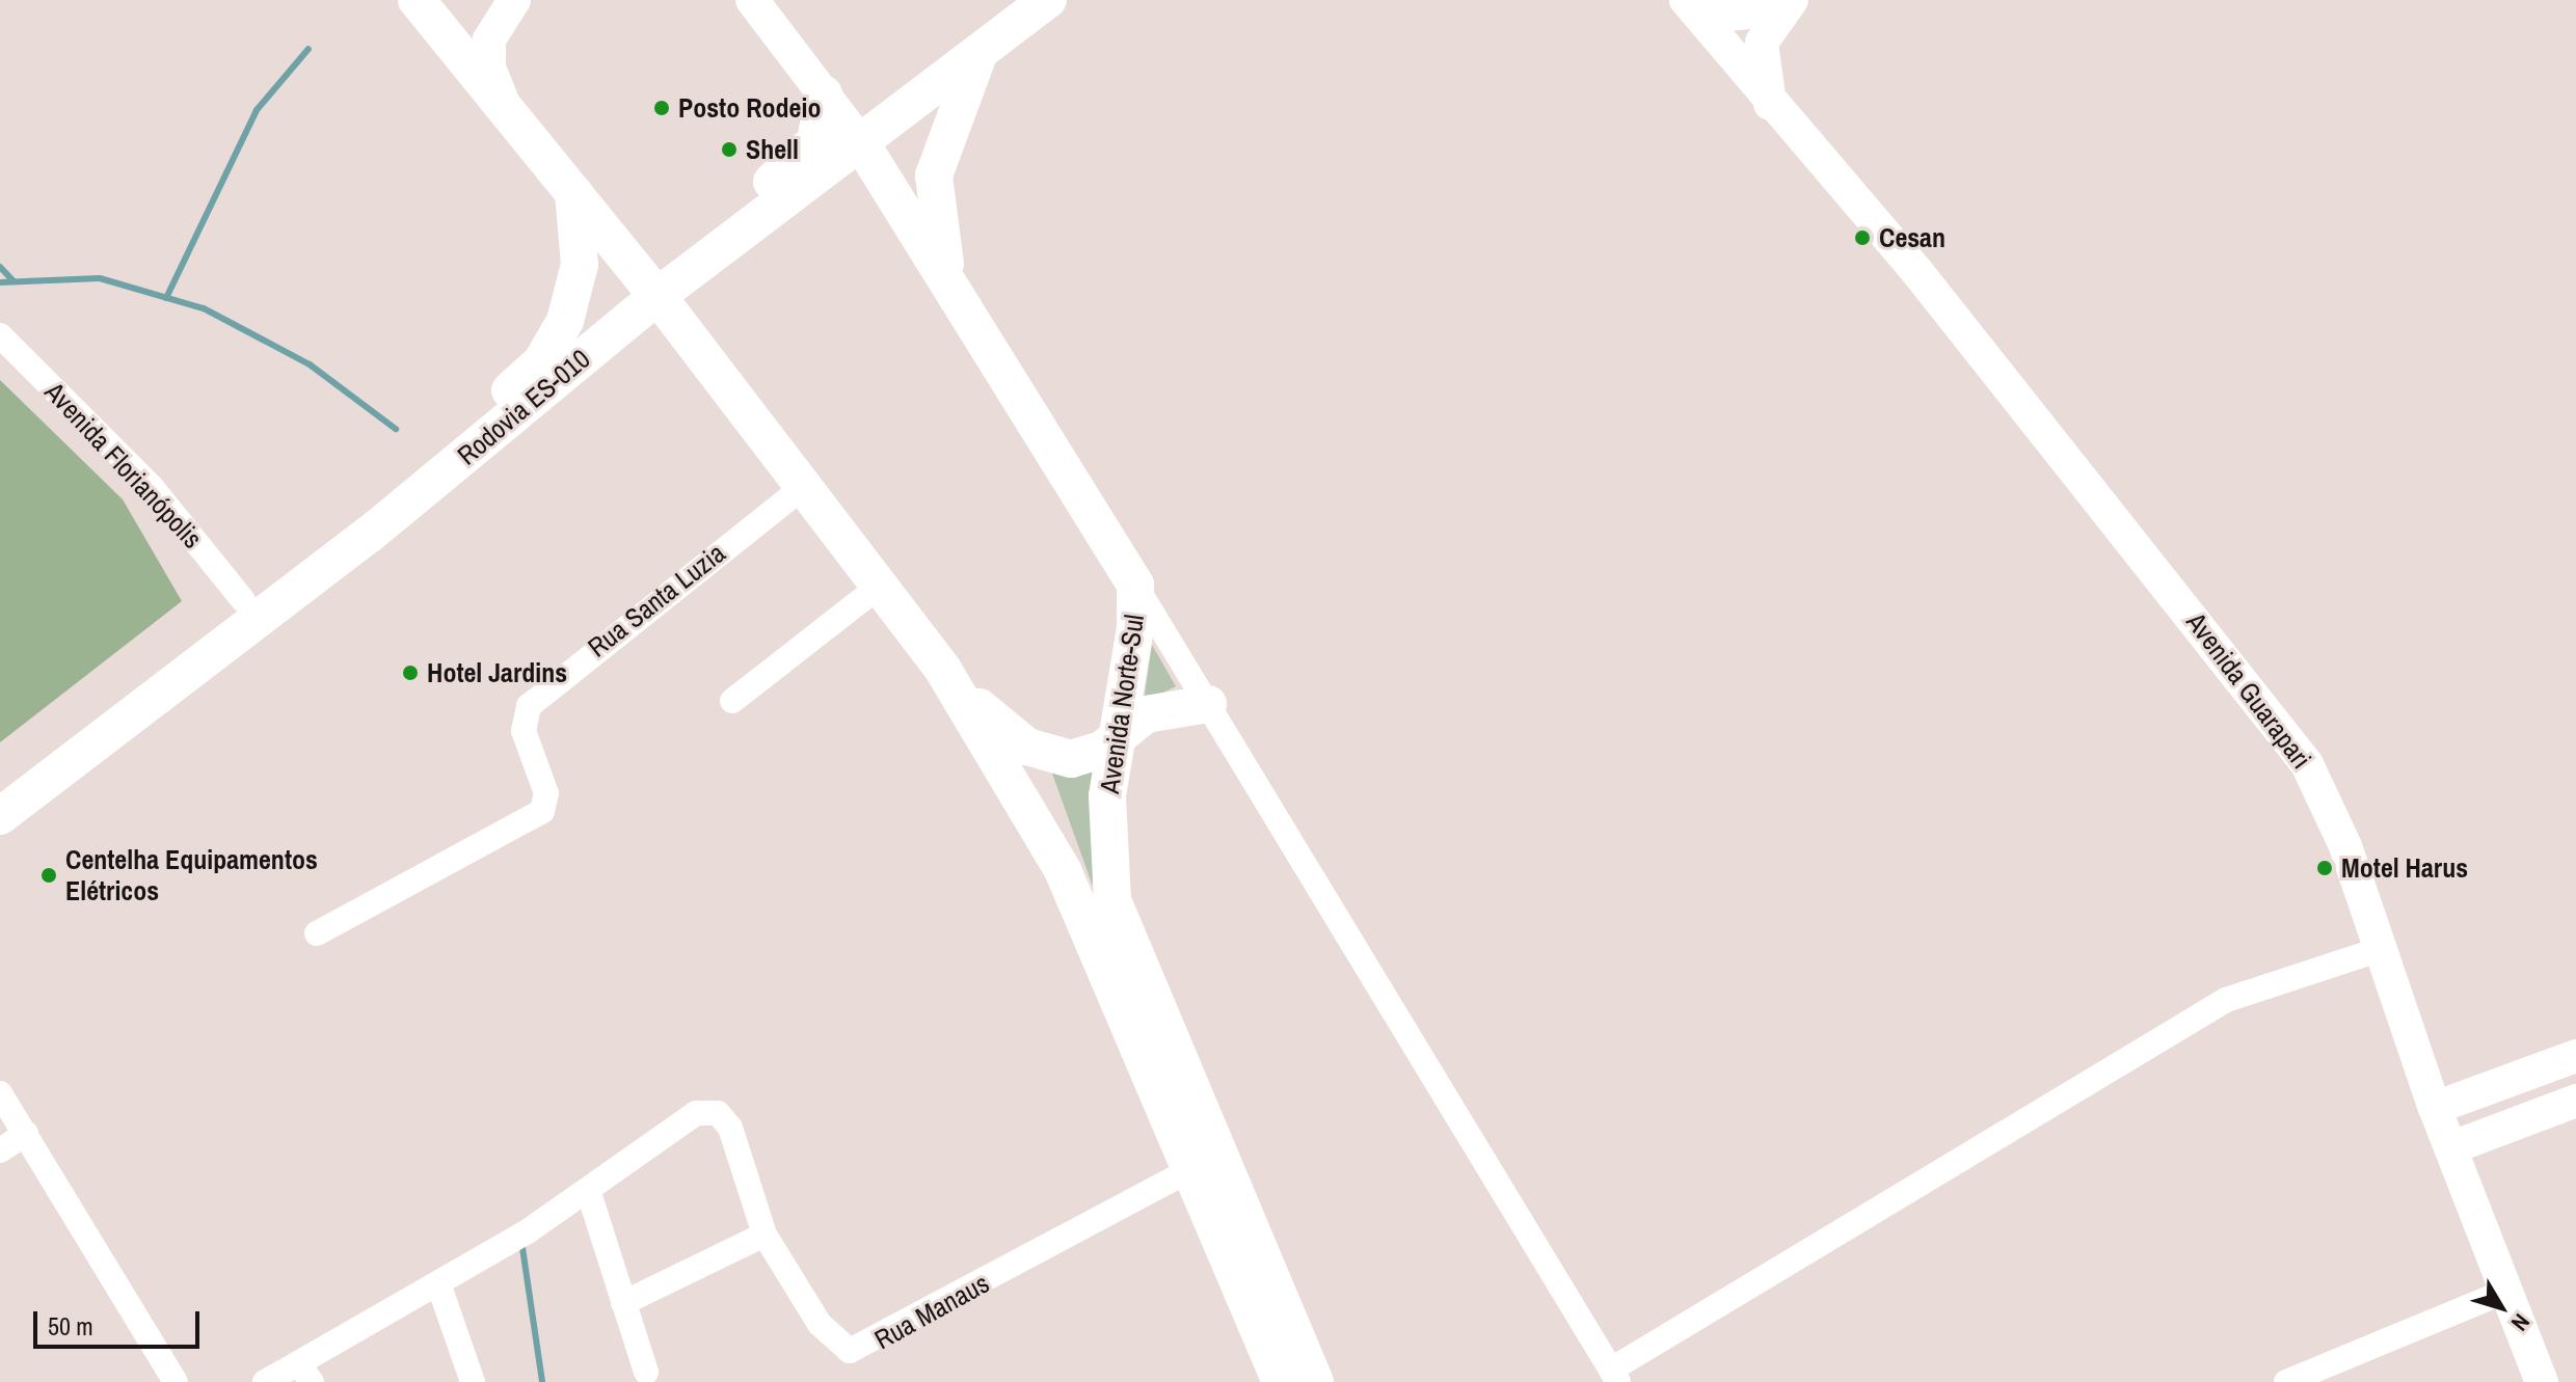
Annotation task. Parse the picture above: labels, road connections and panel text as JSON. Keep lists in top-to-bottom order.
{
  "streets": {
    "main road": ["Rodovia ES-010", "Avenida Norte-Sul"],
    "street": [
      "Avenida Florianópolis",
      "Rua Santa Luzia",
      "Avenida Guarapari",
      "Rua Manaus"
    ]
  },
  "crossings": [
    ["Rodovia ES-010", "Avenida Florianópolis"],
    ["Rodovia ES-010", "Avenida Norte-Sul"]
  ],
  "places": [
    "Posto Rodeio",
    "Shell",
    "Cesan",
    "Hotel Jardins",
    "Motel Harus",
    "Centelha Equipamentos Elétricos"
  ],
  "scale_bar": "50 m",
  "north": "bottom right"
}
